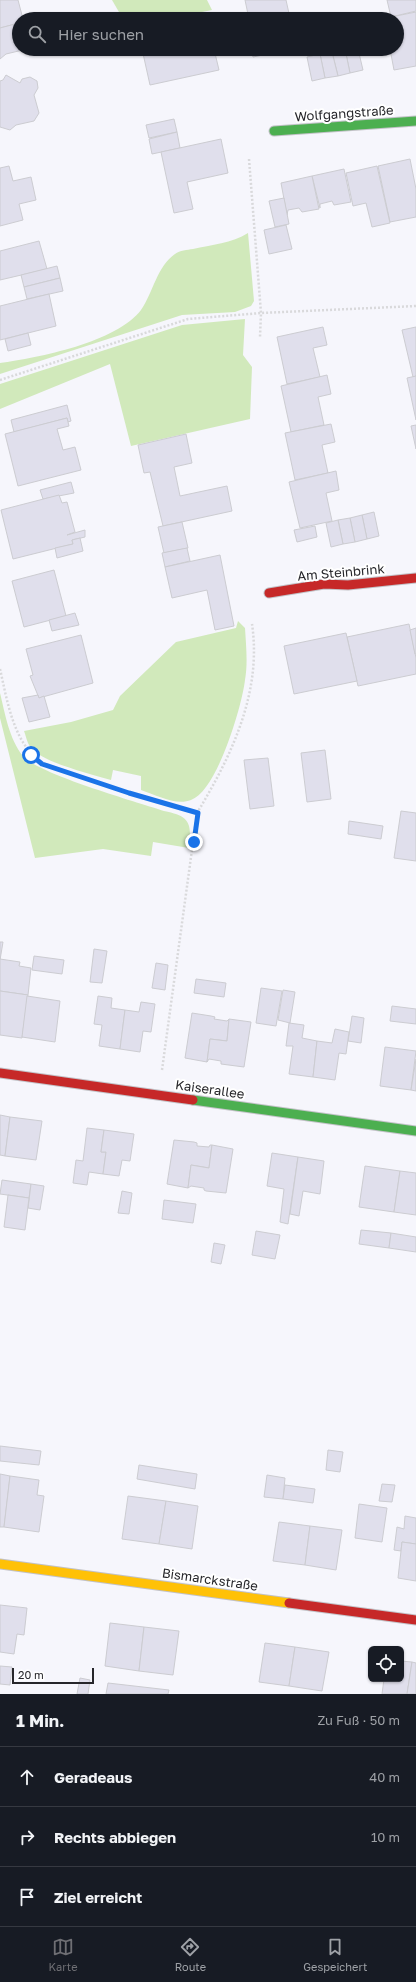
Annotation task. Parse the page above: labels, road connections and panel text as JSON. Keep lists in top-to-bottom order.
{
  "streets": {
    "street": [
      "Wolfgangstraße",
      "Am Steinbrink",
      "Kaiserallee",
      "Bismarckstraße"
    ]
  },
  "scale_bar": "20 m",
  "page": {
    "search": "Hier suchen",
    "scale": "20 m",
    "heading": ["1 Min.", "Zu Fuß · 50 m"],
    "list": [
      ["Geradeaus", "40 m"],
      ["Rechts abbiegen", "10 m"],
      "Ziel erreicht"
    ],
    "nav": ["Karte", "Route", "Gespeichert"]
  }
}
